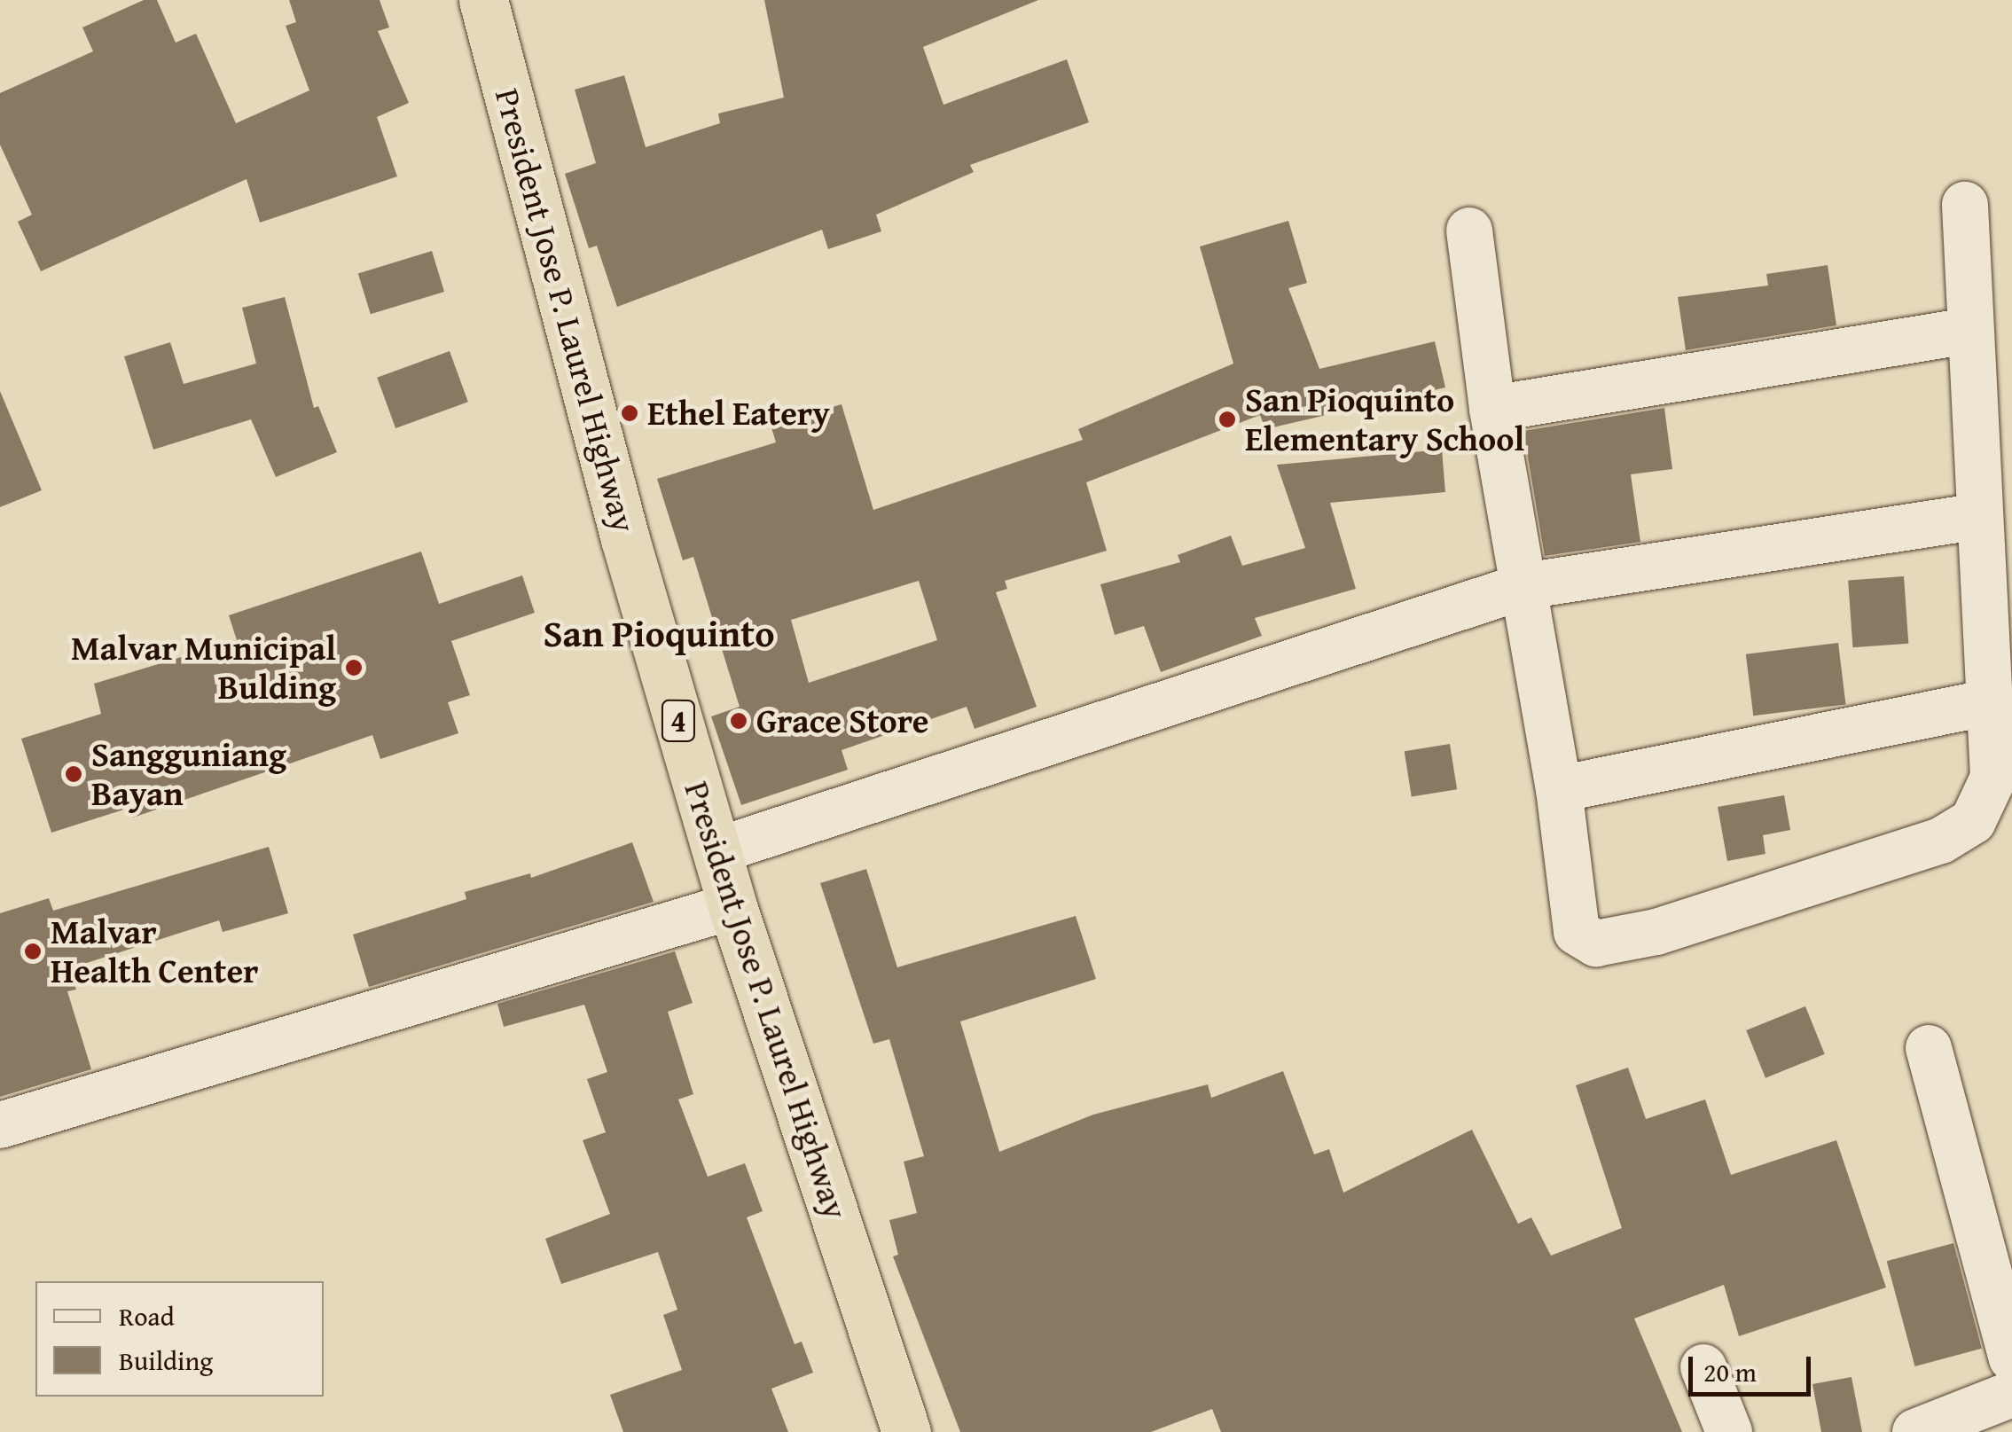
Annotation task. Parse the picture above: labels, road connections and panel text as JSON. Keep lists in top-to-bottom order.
{
  "streets": {
    "highway": ["President Jose P. Laurel Highway", "4"]
  },
  "districts": ["San Pioquinto"],
  "places": [
    "Ethel Eatery",
    "San Pioquinto Elementary School",
    "Malvar Municipal Bulding",
    "Grace Store",
    "Sangguniang Bayan",
    "Malvar Health Center"
  ],
  "legend": ["Road", "Building"],
  "scale_bar": "20 m"
}
